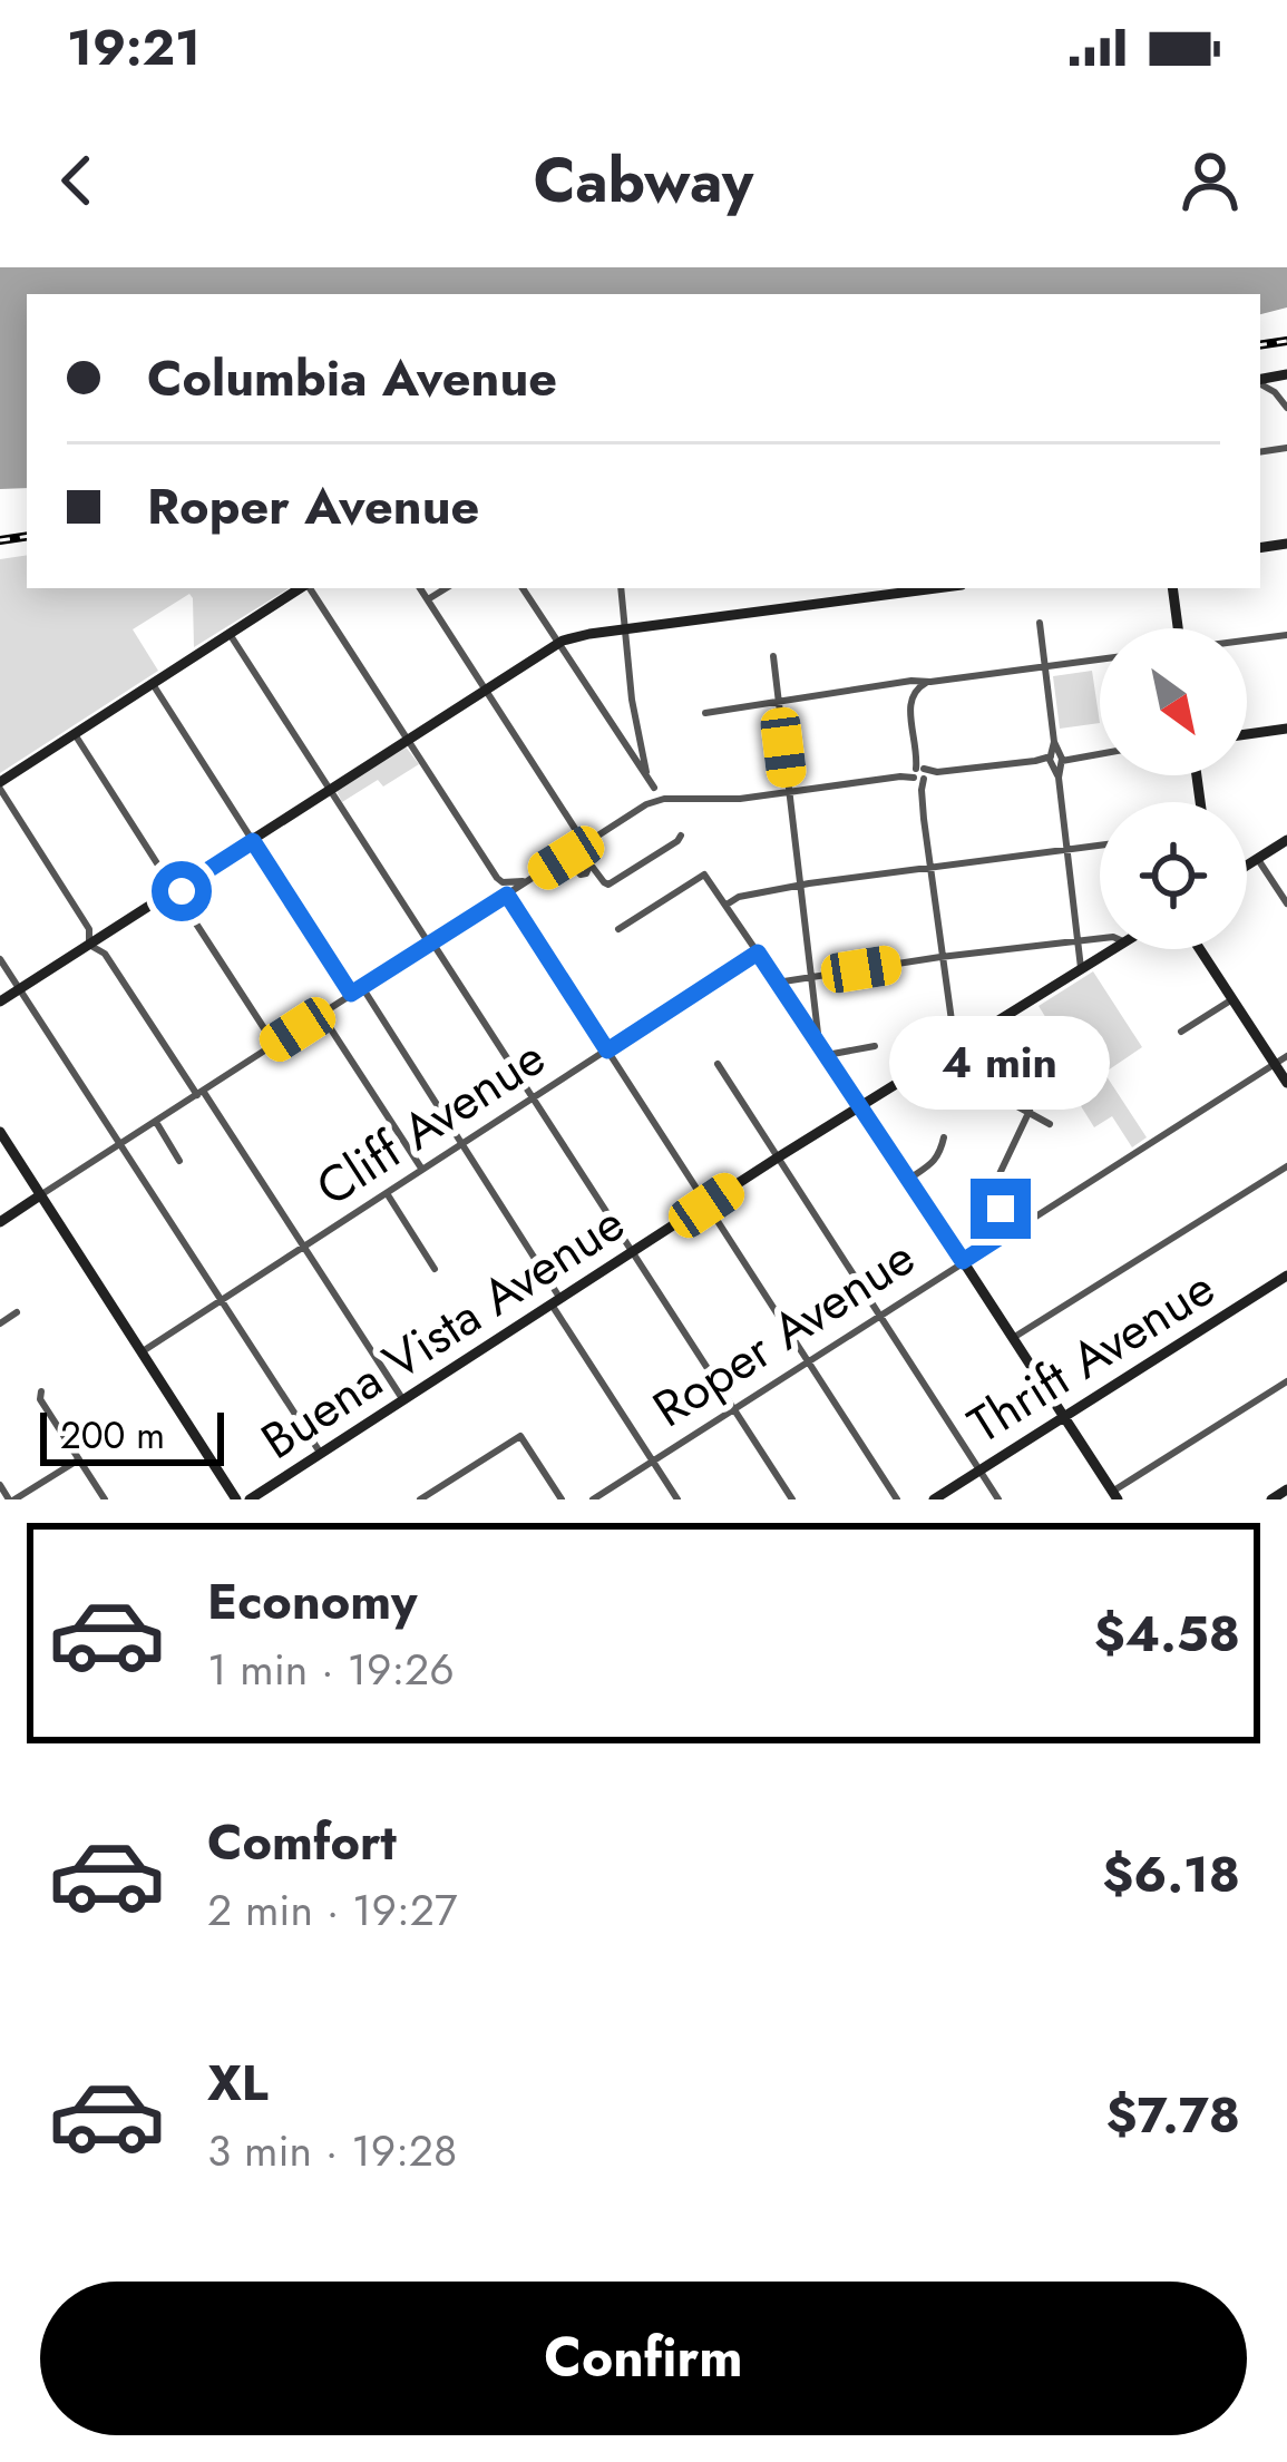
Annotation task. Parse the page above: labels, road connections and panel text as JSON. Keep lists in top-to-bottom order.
{
  "streets": {
    "street": [
      "Cliff Avenue",
      "Buena Vista Avenue",
      "Roper Avenue",
      "Thrift Avenue"
    ]
  },
  "scale_bar": "200 m",
  "north": "bottom right",
  "page": {
    "status": "19:21",
    "header": "Cabway",
    "banner": ["Columbia Avenue", "Roper Avenue"],
    "bubble": "4 min",
    "scale": "200 m",
    "list": [
      {
        "name": "Economy",
        "note": "1 min · 19:26",
        "value": "$4.58"
      },
      {
        "name": "Comfort",
        "note": "2 min · 19:27",
        "value": "$6.18"
      },
      {
        "name": "XL",
        "note": "3 min · 19:28",
        "value": "$7.78"
      }
    ],
    "buttons": "Confirm"
  }
}
